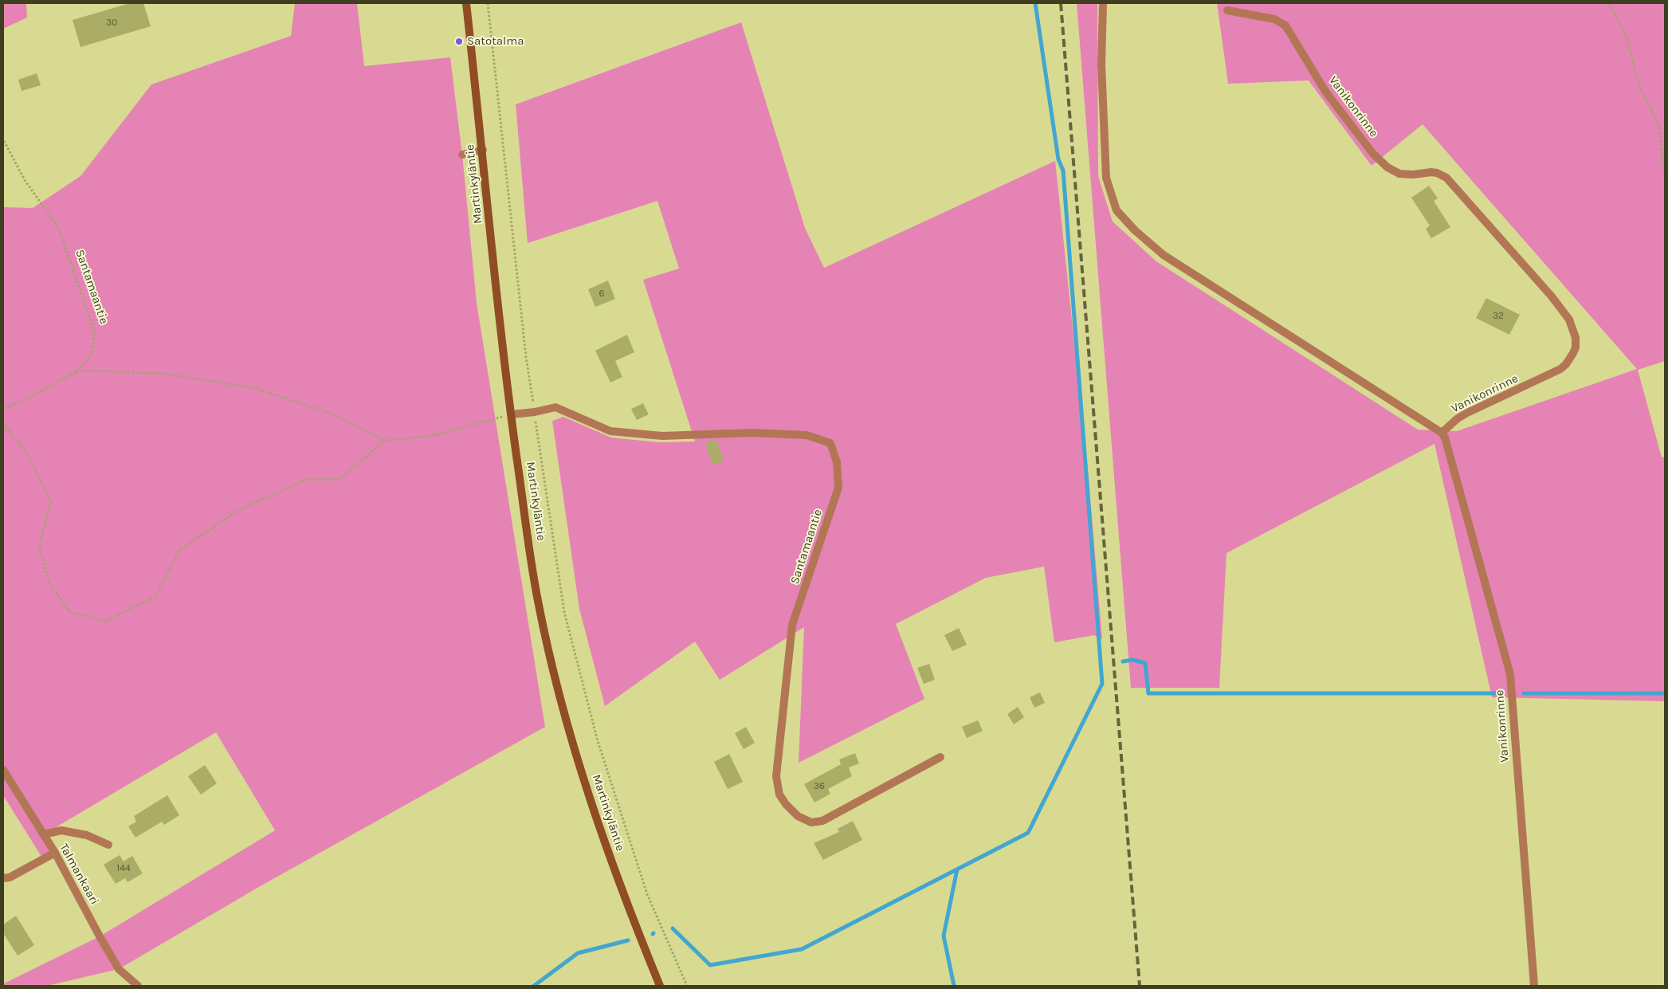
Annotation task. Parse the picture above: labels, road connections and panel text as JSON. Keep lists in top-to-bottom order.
{
  "streets": {
    "street": [
      "Vanikonrinne",
      "Martinkyläntie",
      "Santamaantie",
      "Talmankaari"
    ]
  },
  "crossings": [
    ["Martinkyläntie", "Santamaantie"]
  ],
  "places": ["Satotalma"],
  "house_numbers": [
    "30",
    "6",
    "32",
    "36",
    "144"
  ]
}
